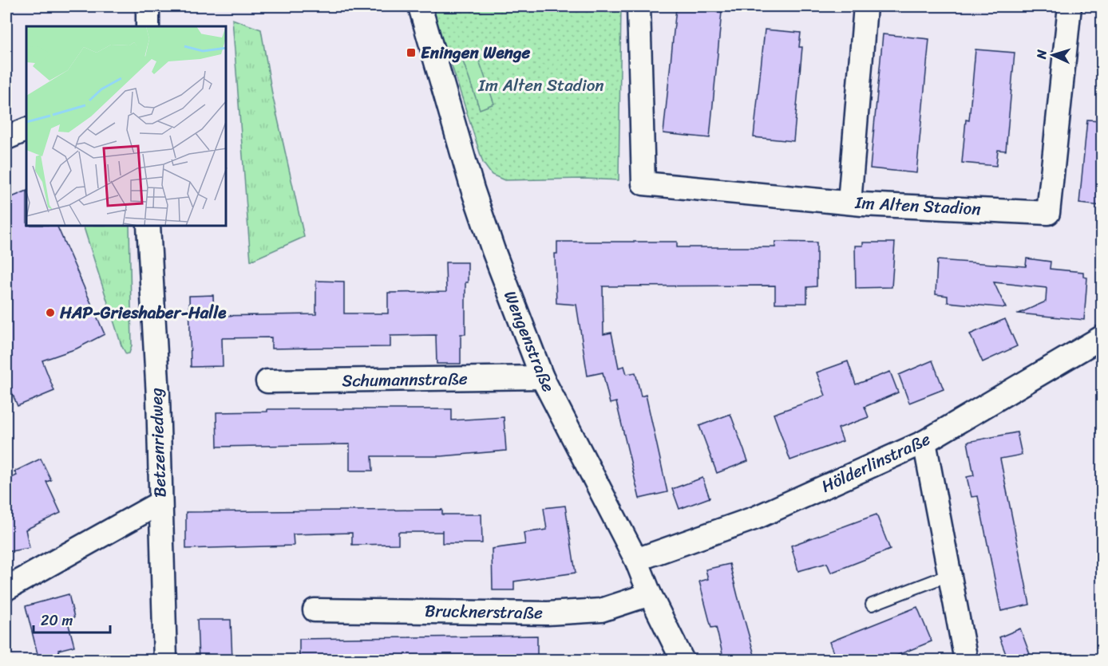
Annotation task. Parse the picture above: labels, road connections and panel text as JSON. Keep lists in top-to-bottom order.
{
  "streets": {
    "street": [
      "Im Alten Stadion",
      "Wengenstraße",
      "Schumannstraße",
      "Betzenriedweg",
      "Hölderlinstraße",
      "Brucknerstraße"
    ]
  },
  "crossings": [
    ["Wengenstraße", "Schumannstraße"],
    ["Wengenstraße", "Hölderlinstraße"],
    ["Wengenstraße", "Brucknerstraße"]
  ],
  "parks": ["Im Alten Stadion"],
  "places": {
    "transit": ["Eningen Wenge"],
    "other": ["HAP-Grieshaber-Halle"]
  },
  "scale_bar": "20 m",
  "north": "left"
}
